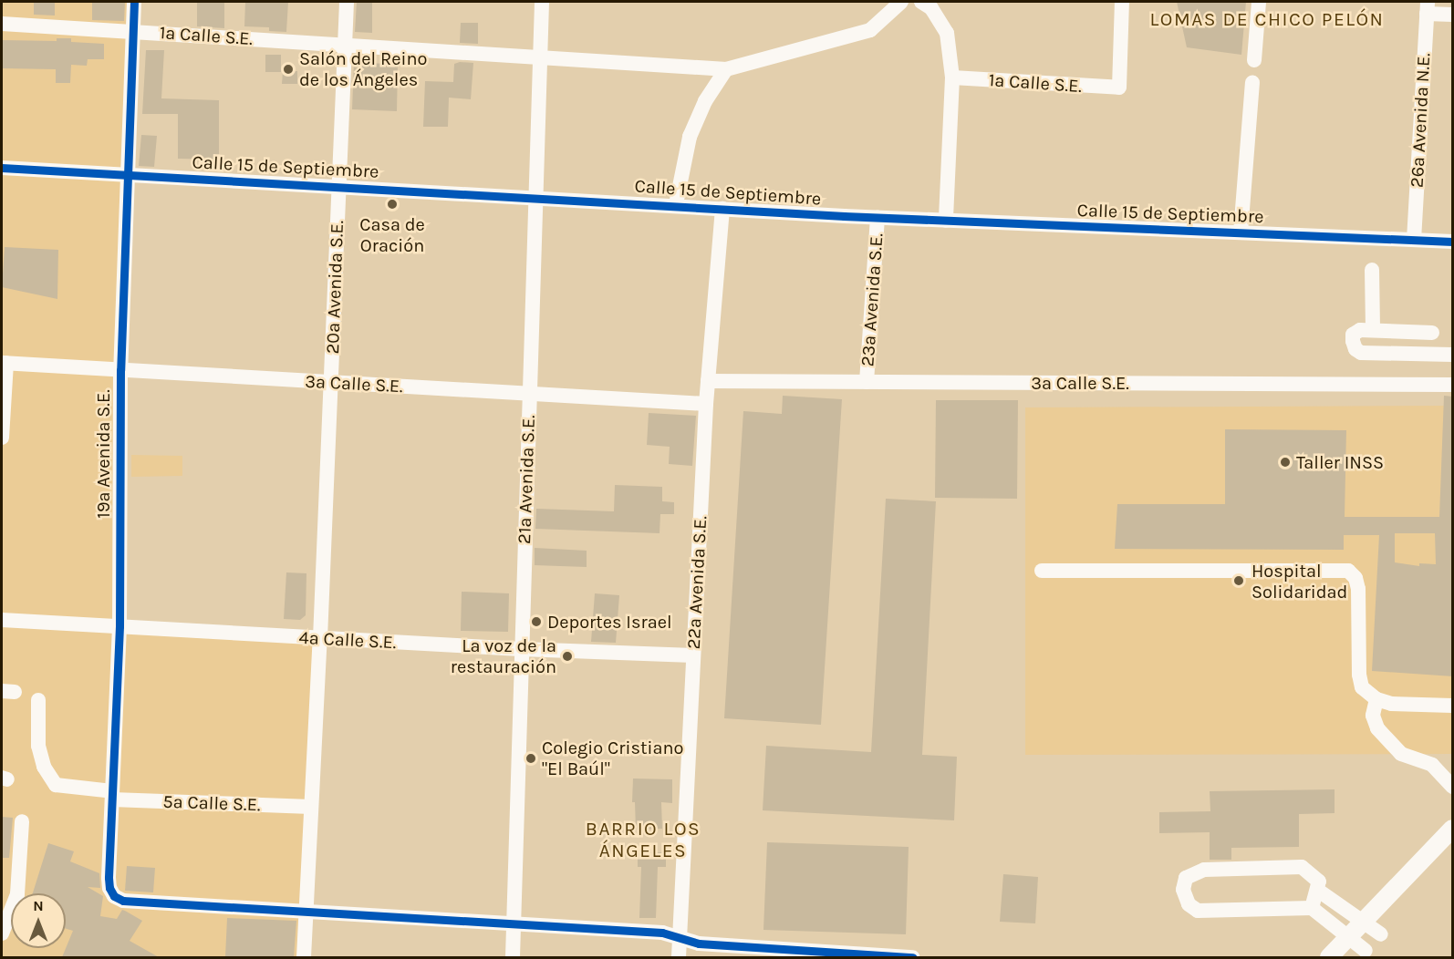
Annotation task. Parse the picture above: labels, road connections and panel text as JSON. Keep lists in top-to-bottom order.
{
  "streets": {
    "street": [
      "1a Calle S.E.",
      "26a Avenida N.E.",
      "Calle 15 de Septiembre",
      "20a Avenida S.E.",
      "23a Avenida S.E.",
      "3a Calle S.E.",
      "19a Avenida S.E.",
      "21a Avenida S.E.",
      "22a Avenida S.E.",
      "4a Calle S.E.",
      "5a Calle S.E."
    ]
  },
  "crossings": [
    ["1a Calle S.E.", "20a Avenida S.E."],
    ["1a Calle S.E.", "19a Avenida S.E."],
    ["1a Calle S.E.", "21a Avenida S.E."],
    ["26a Avenida N.E.", "Calle 15 de Septiembre"],
    ["Calle 15 de Septiembre", "20a Avenida S.E."],
    ["Calle 15 de Septiembre", "23a Avenida S.E."],
    ["Calle 15 de Septiembre", "19a Avenida S.E."],
    ["Calle 15 de Septiembre", "21a Avenida S.E."],
    ["Calle 15 de Septiembre", "22a Avenida S.E."],
    ["20a Avenida S.E.", "3a Calle S.E."],
    ["20a Avenida S.E.", "19a Avenida S.E."],
    ["20a Avenida S.E.", "4a Calle S.E."],
    ["20a Avenida S.E.", "5a Calle S.E."],
    ["23a Avenida S.E.", "3a Calle S.E."],
    ["3a Calle S.E.", "19a Avenida S.E."],
    ["3a Calle S.E.", "21a Avenida S.E."],
    ["3a Calle S.E.", "22a Avenida S.E."],
    ["19a Avenida S.E.", "4a Calle S.E."],
    ["19a Avenida S.E.", "5a Calle S.E."],
    ["21a Avenida S.E.", "4a Calle S.E."],
    ["22a Avenida S.E.", "4a Calle S.E."]
  ],
  "districts": ["LOMAS DE CHICO PELÓN", "BARRIO LOS ÁNGELES"],
  "places": [
    "Salón del Reino de los Ángeles",
    "Casa de Oración",
    "Taller INSS",
    "Hospital Solidaridad",
    "Deportes Israel",
    "La voz de la restauración",
    "Colegio Cristiano \"El Baúl\""
  ],
  "north": "top"
}
